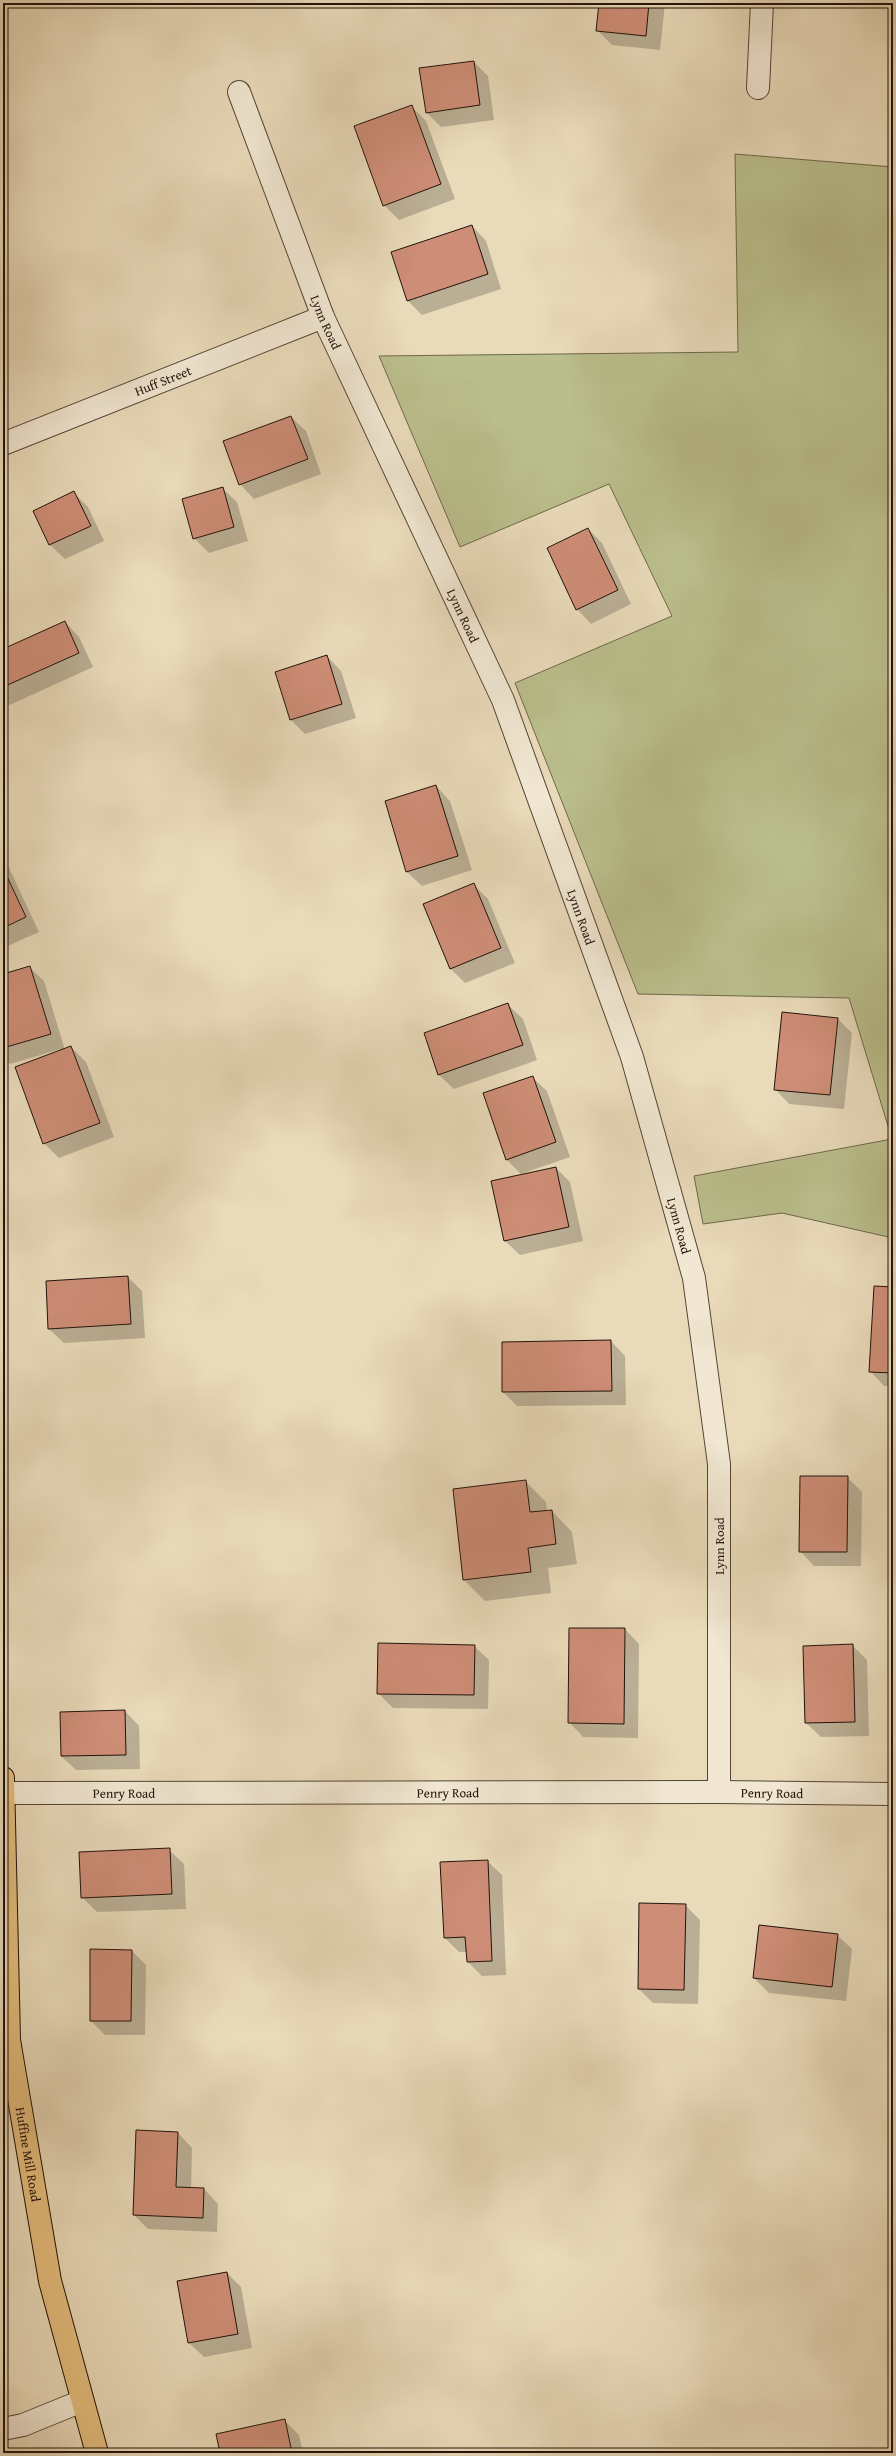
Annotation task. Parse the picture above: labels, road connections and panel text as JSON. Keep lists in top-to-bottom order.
{
  "streets": {
    "main road": ["Huffine Mill Road"],
    "street": ["Lynn Road", "Huff Street", "Penry Road"]
  },
  "crossings": [
    ["Lynn Road", "Huff Street"],
    ["Lynn Road", "Penry Road"],
    ["Penry Road", "Huffine Mill Road"]
  ]
}
